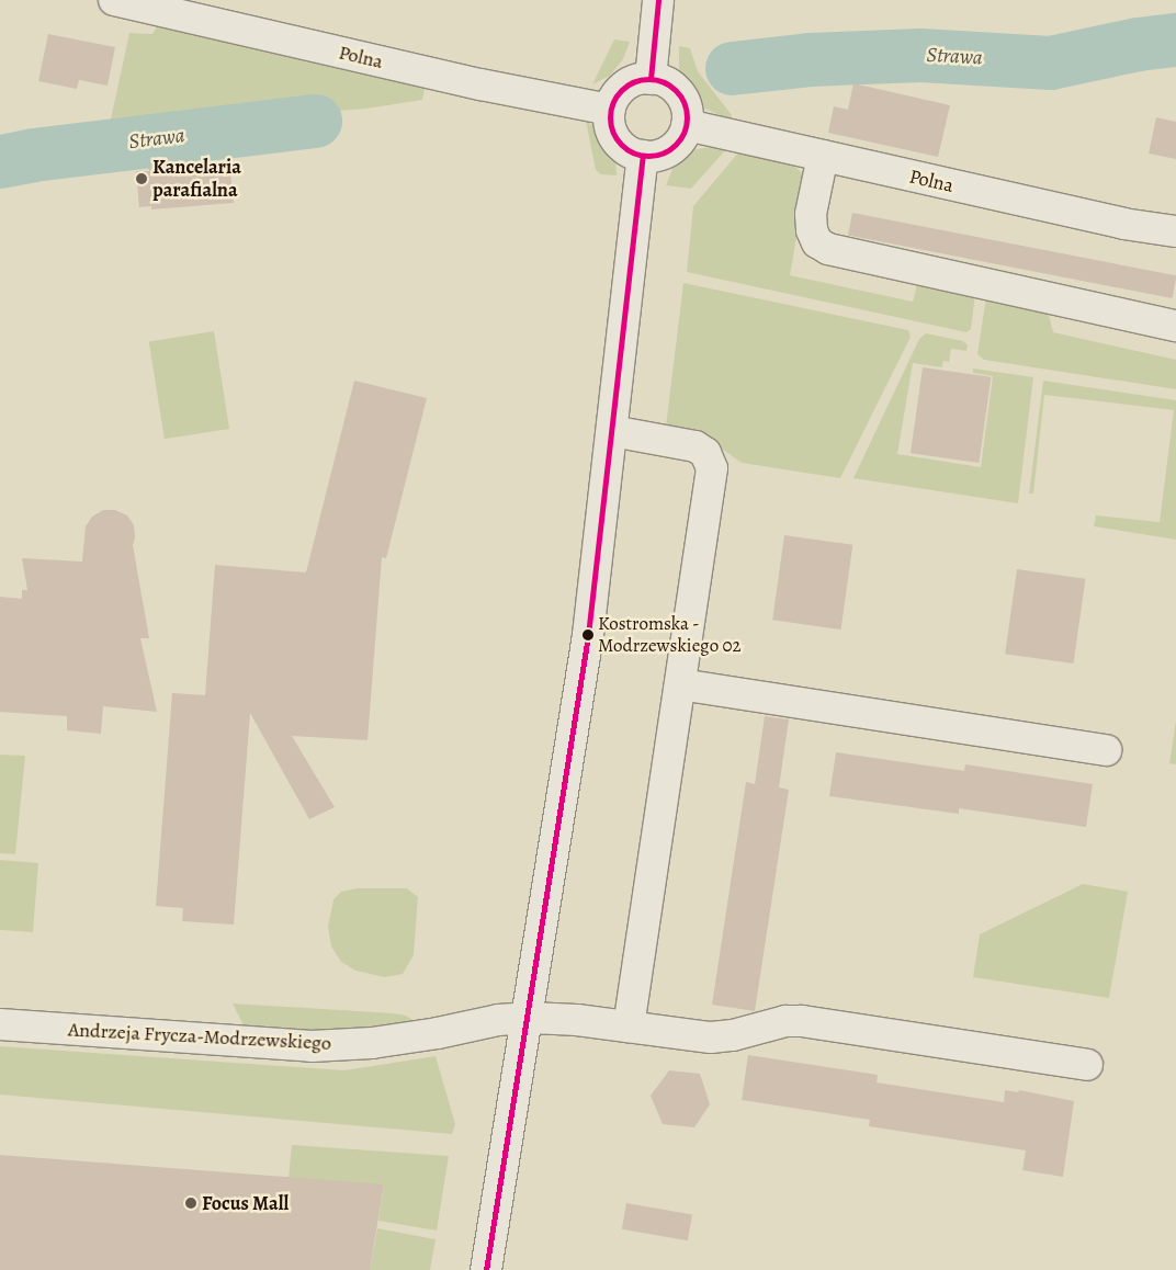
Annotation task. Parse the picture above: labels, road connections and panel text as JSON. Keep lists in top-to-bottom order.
{
  "streets": {
    "street": ["Polna", "Andrzeja Frycza-Modrzewskiego"]
  },
  "water": ["Strawa"],
  "places": ["Kancelaria parafialna", "Kostromska - Modrzewskiego 02", "Focus Mall"]
}
